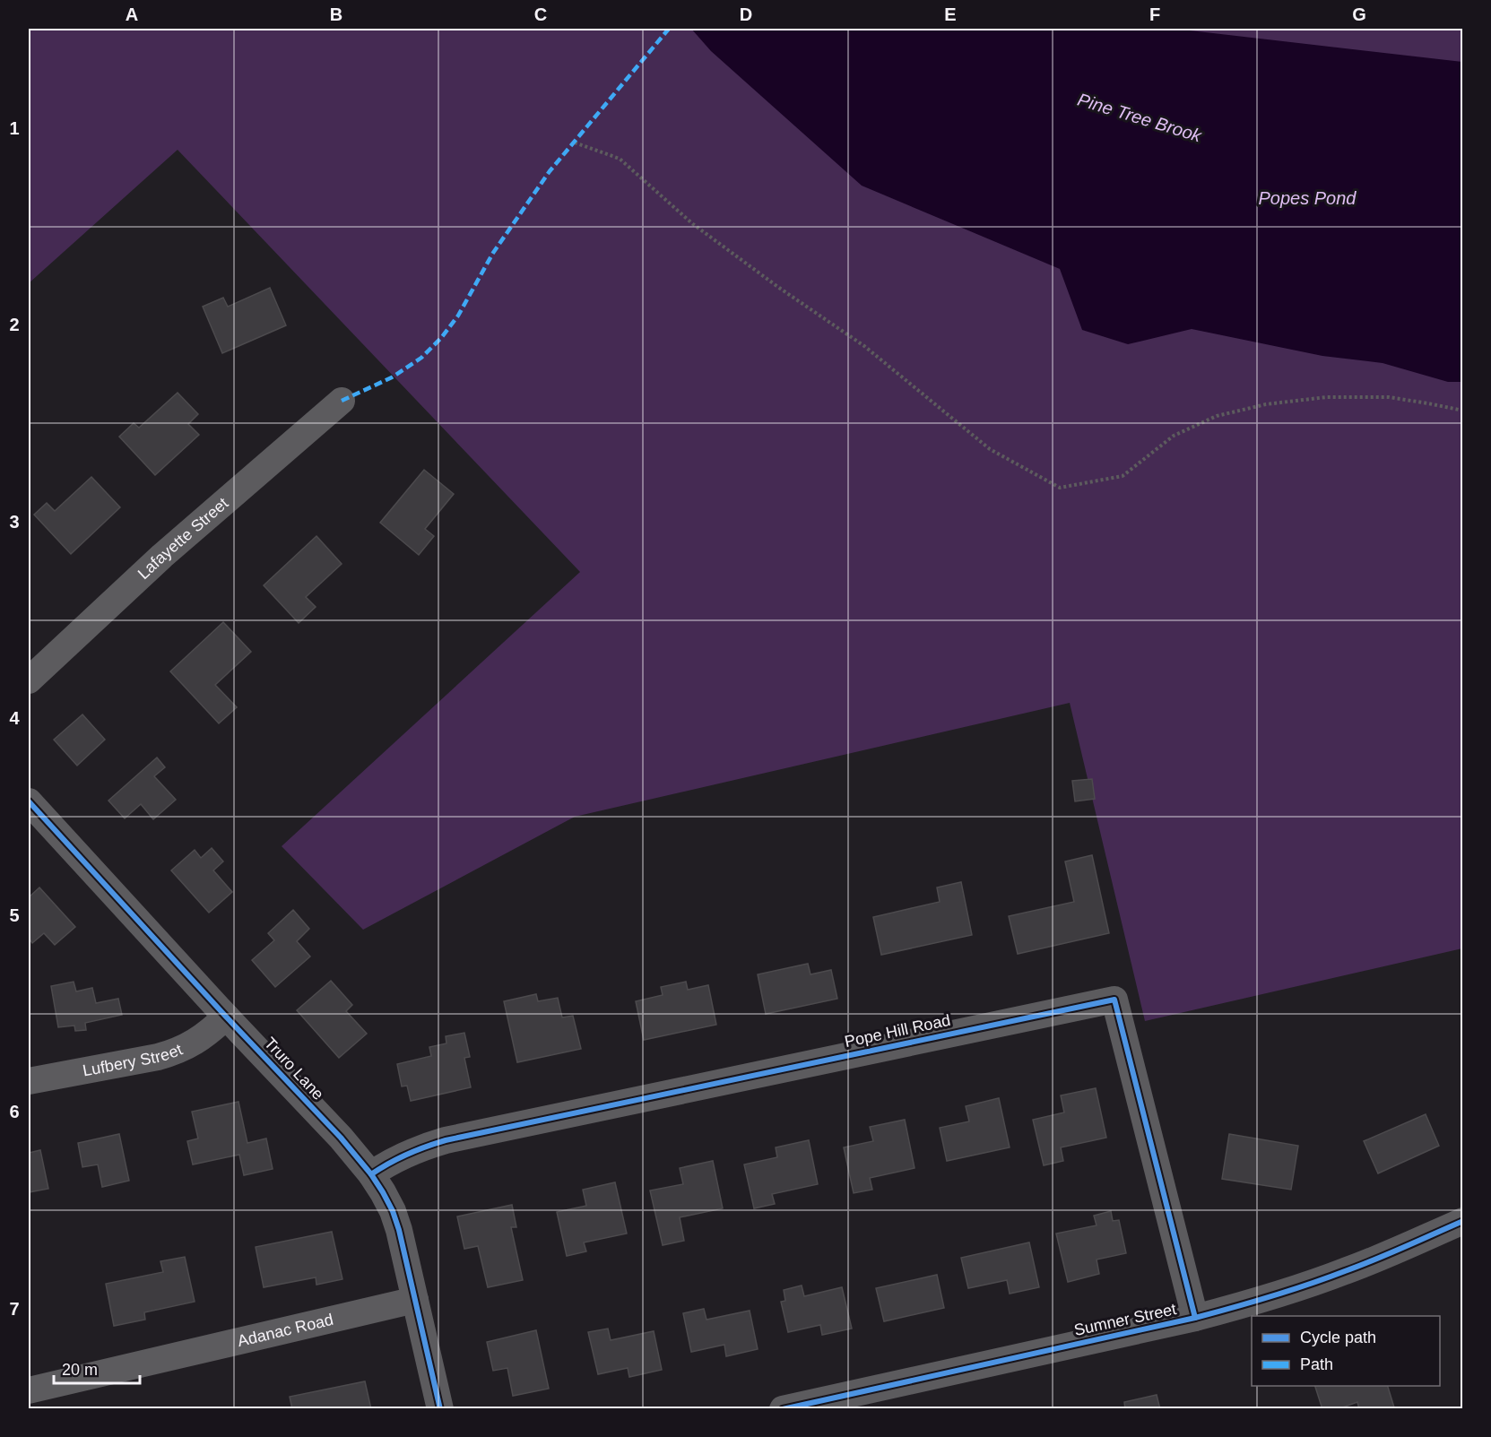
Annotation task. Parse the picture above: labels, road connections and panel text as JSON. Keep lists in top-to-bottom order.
{
  "streets": {
    "street": [
      "Lafayette Street",
      "Pope Hill Road",
      "Lufbery Street",
      "Truro Lane",
      "Sumner Street",
      "Adanac Road"
    ]
  },
  "crossings": [
    ["Pope Hill Road", "Truro Lane"],
    ["Pope Hill Road", "Sumner Street"],
    ["Lufbery Street", "Truro Lane"],
    ["Truro Lane", "Adanac Road"]
  ],
  "water": ["Pine Tree Brook", "Popes Pond"],
  "legend": ["Cycle path", "Path"],
  "scale_bar": "20 m",
  "grid": {
    "columns": [
      "A",
      "B",
      "C",
      "D",
      "E",
      "F",
      "G"
    ],
    "rows": [
      "1",
      "2",
      "3",
      "4",
      "5",
      "6",
      "7"
    ]
  }
}
